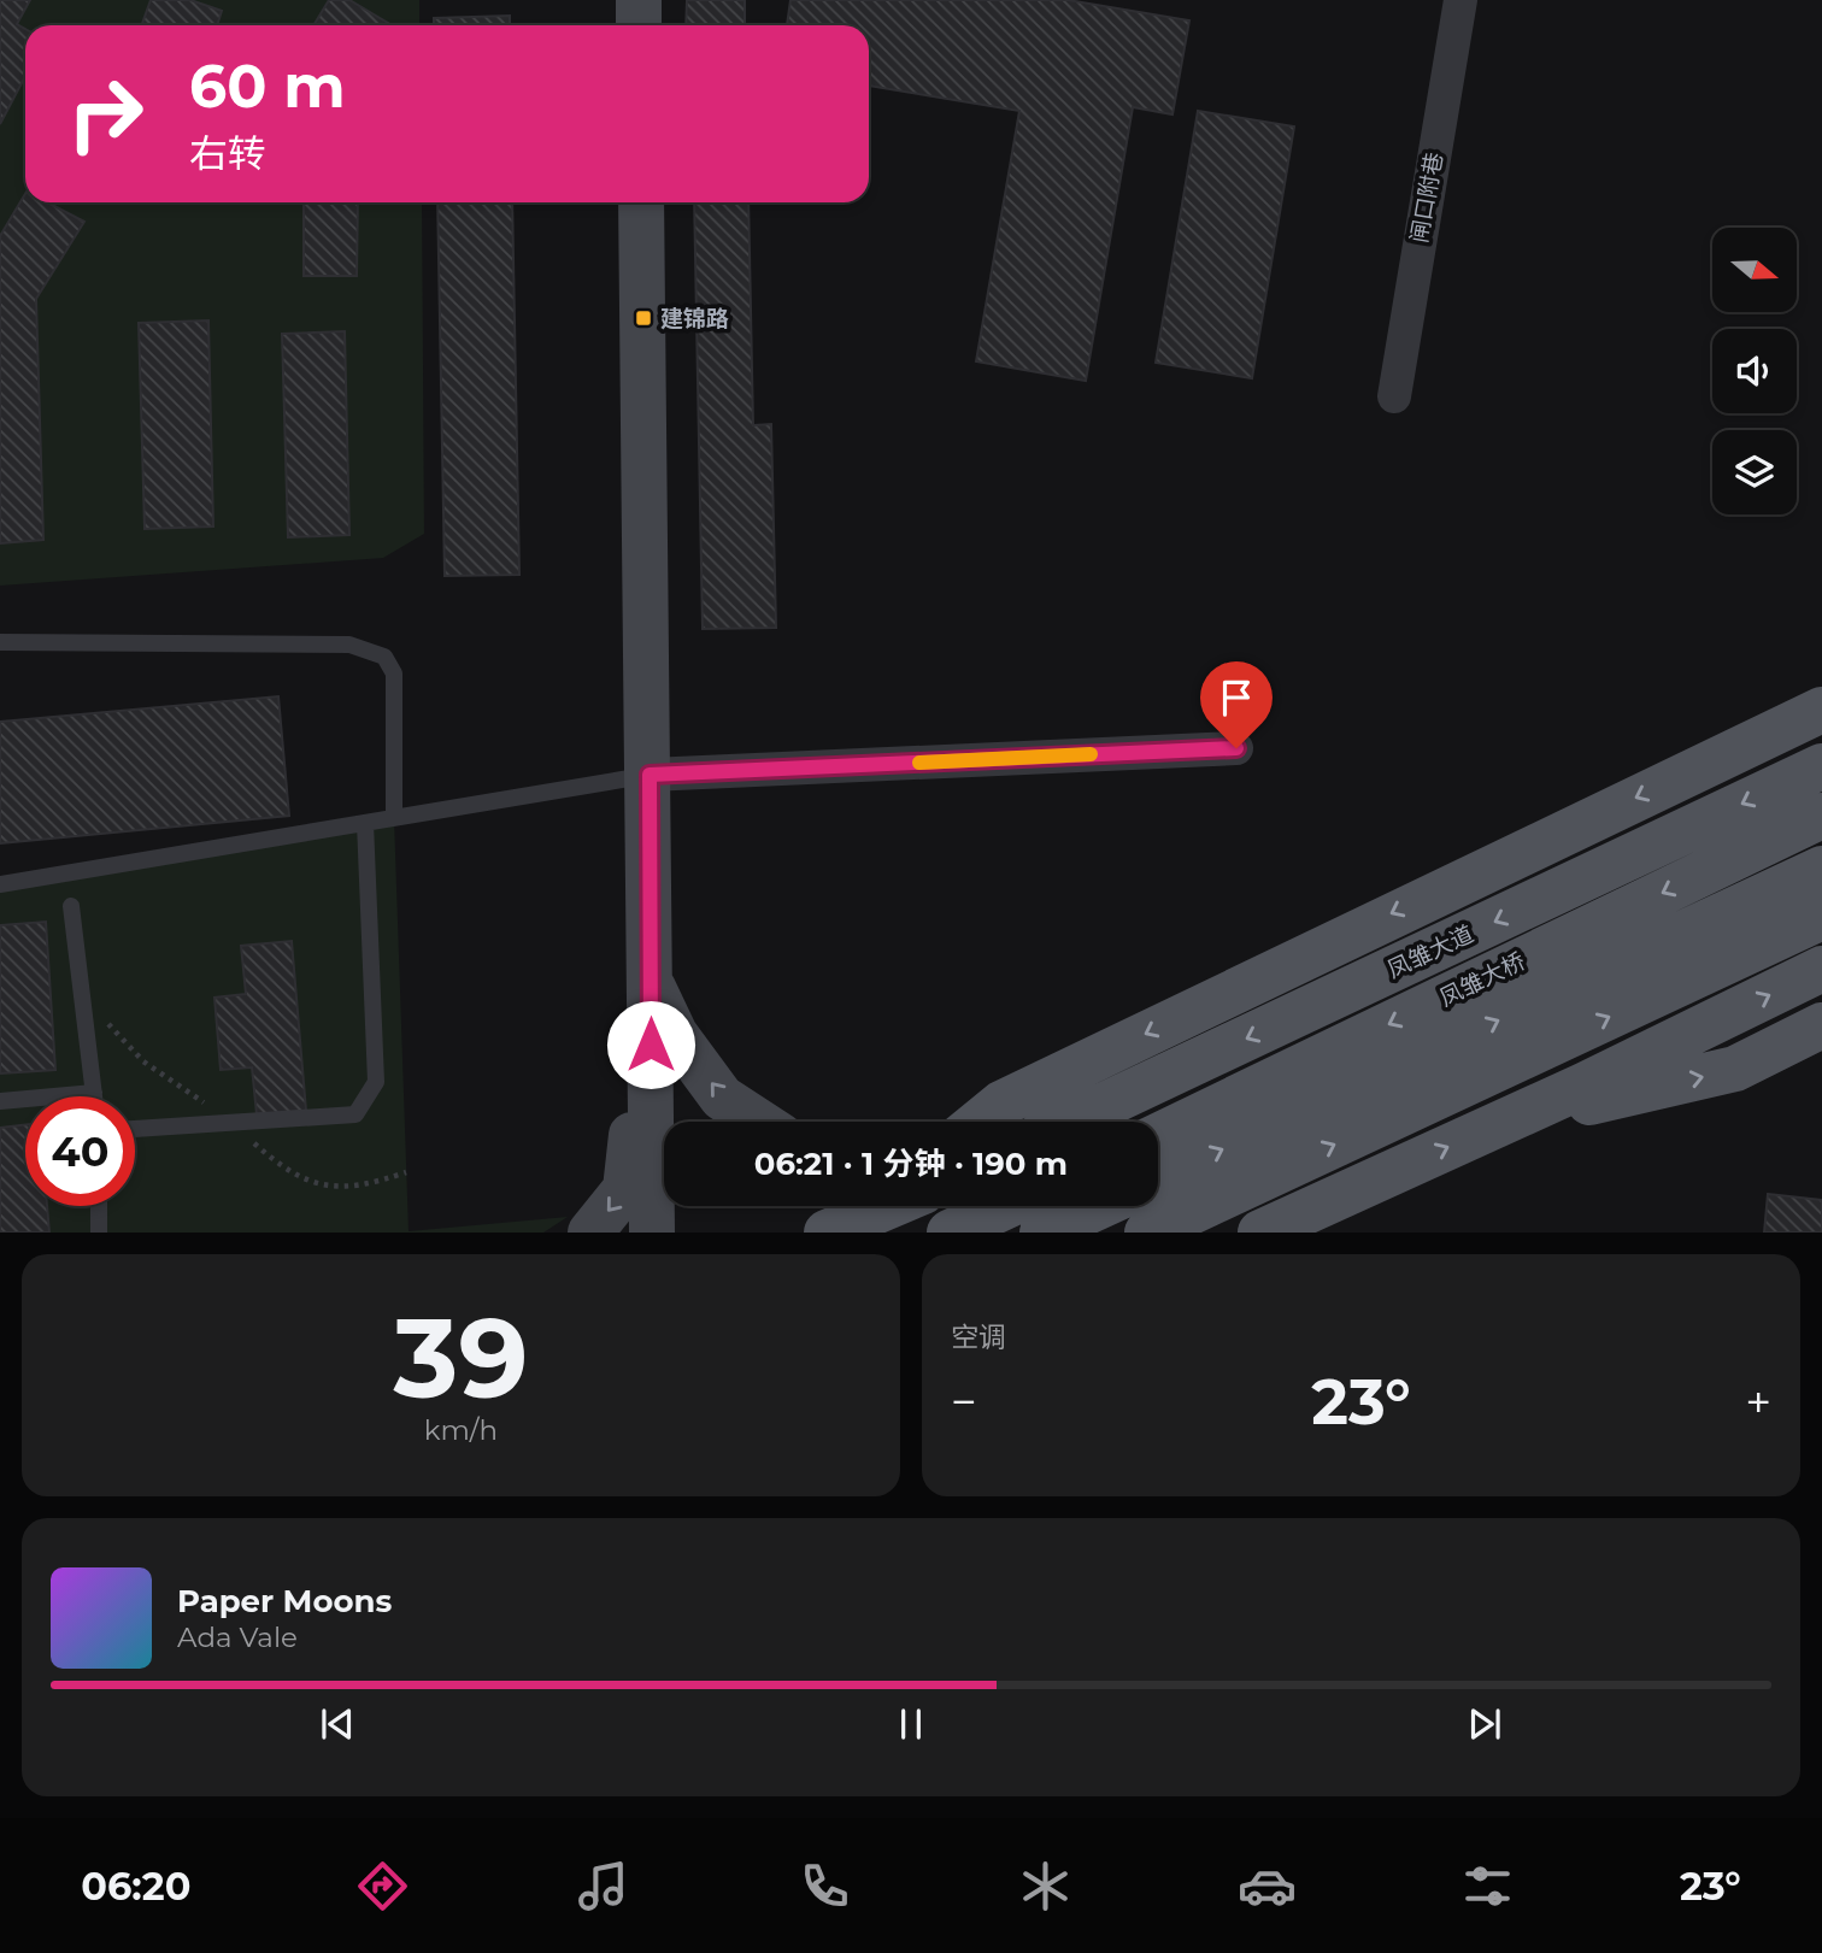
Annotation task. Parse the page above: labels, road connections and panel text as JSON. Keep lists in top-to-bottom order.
{
  "streets": {
    "main road": ["凤雏大道", "凤雏大桥"],
    "street": ["闸口附巷"]
  },
  "places": {
    "transit": ["建锦路"]
  },
  "north": "right",
  "page": {
    "turn": ["60 m", "右转"],
    "limit": "40",
    "trip": "06:21 · 1 分钟 · 190 m",
    "tile": [
      ["39", "km/h"],
      "空调"
    ],
    "heat": ["−", "23°", "+"],
    "song": ["Paper Moons", "Ada Vale"],
    "tabs": ["06:20", "23°"]
  }
}
